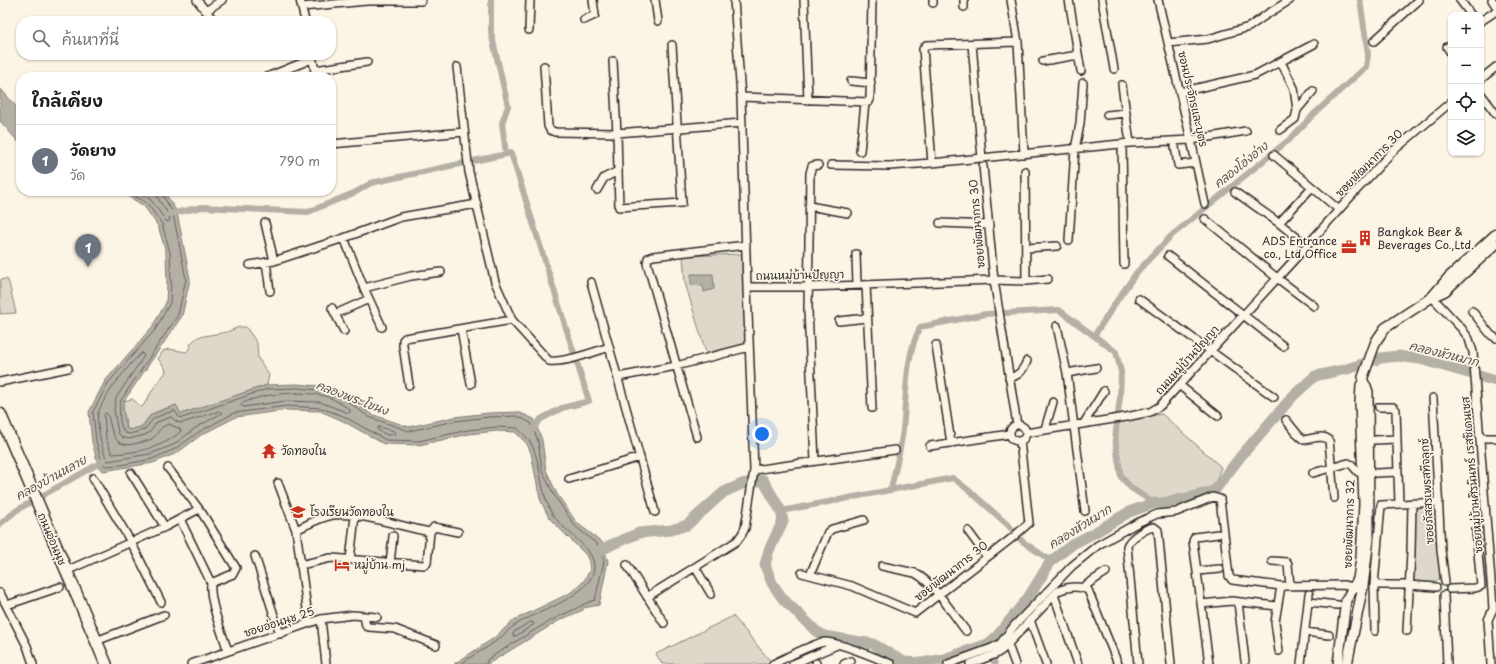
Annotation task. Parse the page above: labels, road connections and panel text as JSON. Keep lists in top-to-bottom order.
{
  "streets": {
    "main road": ["ถนนอ่อนนุช"],
    "street": [
      "ซอนประจักรและบุตร",
      "ซอยพัฒนาการ 30",
      "ถนนหมู่บ้านปัญญา",
      "ซอยหมู่บ้านศิรนินทร์ เรสซิเดนเซส",
      "ซอยภัสสรเพรสทีจลุกซ์",
      "ซอยพัฒนาการ 32",
      "ซอยอ่อนนุช 25"
    ]
  },
  "crossings": [
    ["ซอยพัฒนาการ 30", "ถนนหมู่บ้านปัญญา"],
    ["ซอยหมู่บ้านศิรนินทร์ เรสซิเดนเซส", "ซอยพัฒนาการ 32"]
  ],
  "water": [
    "คลองโอ่งอ่าง",
    "คลองหัวหมาก",
    "คลองพระโขนง",
    "คลองบ้านหลาย"
  ],
  "places": {
    "building": ["Bangkok Beer & Beverages Co.,Ltd."],
    "office": ["ADS Entrance co., Ltd Office"],
    "temple": ["วัดทองใน"],
    "school or university": ["โรงเรียนวัดทองใน"],
    "hotel": ["หมู่บ้าน mj"]
  },
  "page": {
    "map_buttons": ["+", "−"],
    "search": "ค้นหาที่นี่",
    "heading": "ใกล้เคียง",
    "list": [
      {
        "mark": "1",
        "name": "วัดยาง",
        "note": "วัด",
        "value": "790 m"
      }
    ],
    "pins": "1"
  }
}
